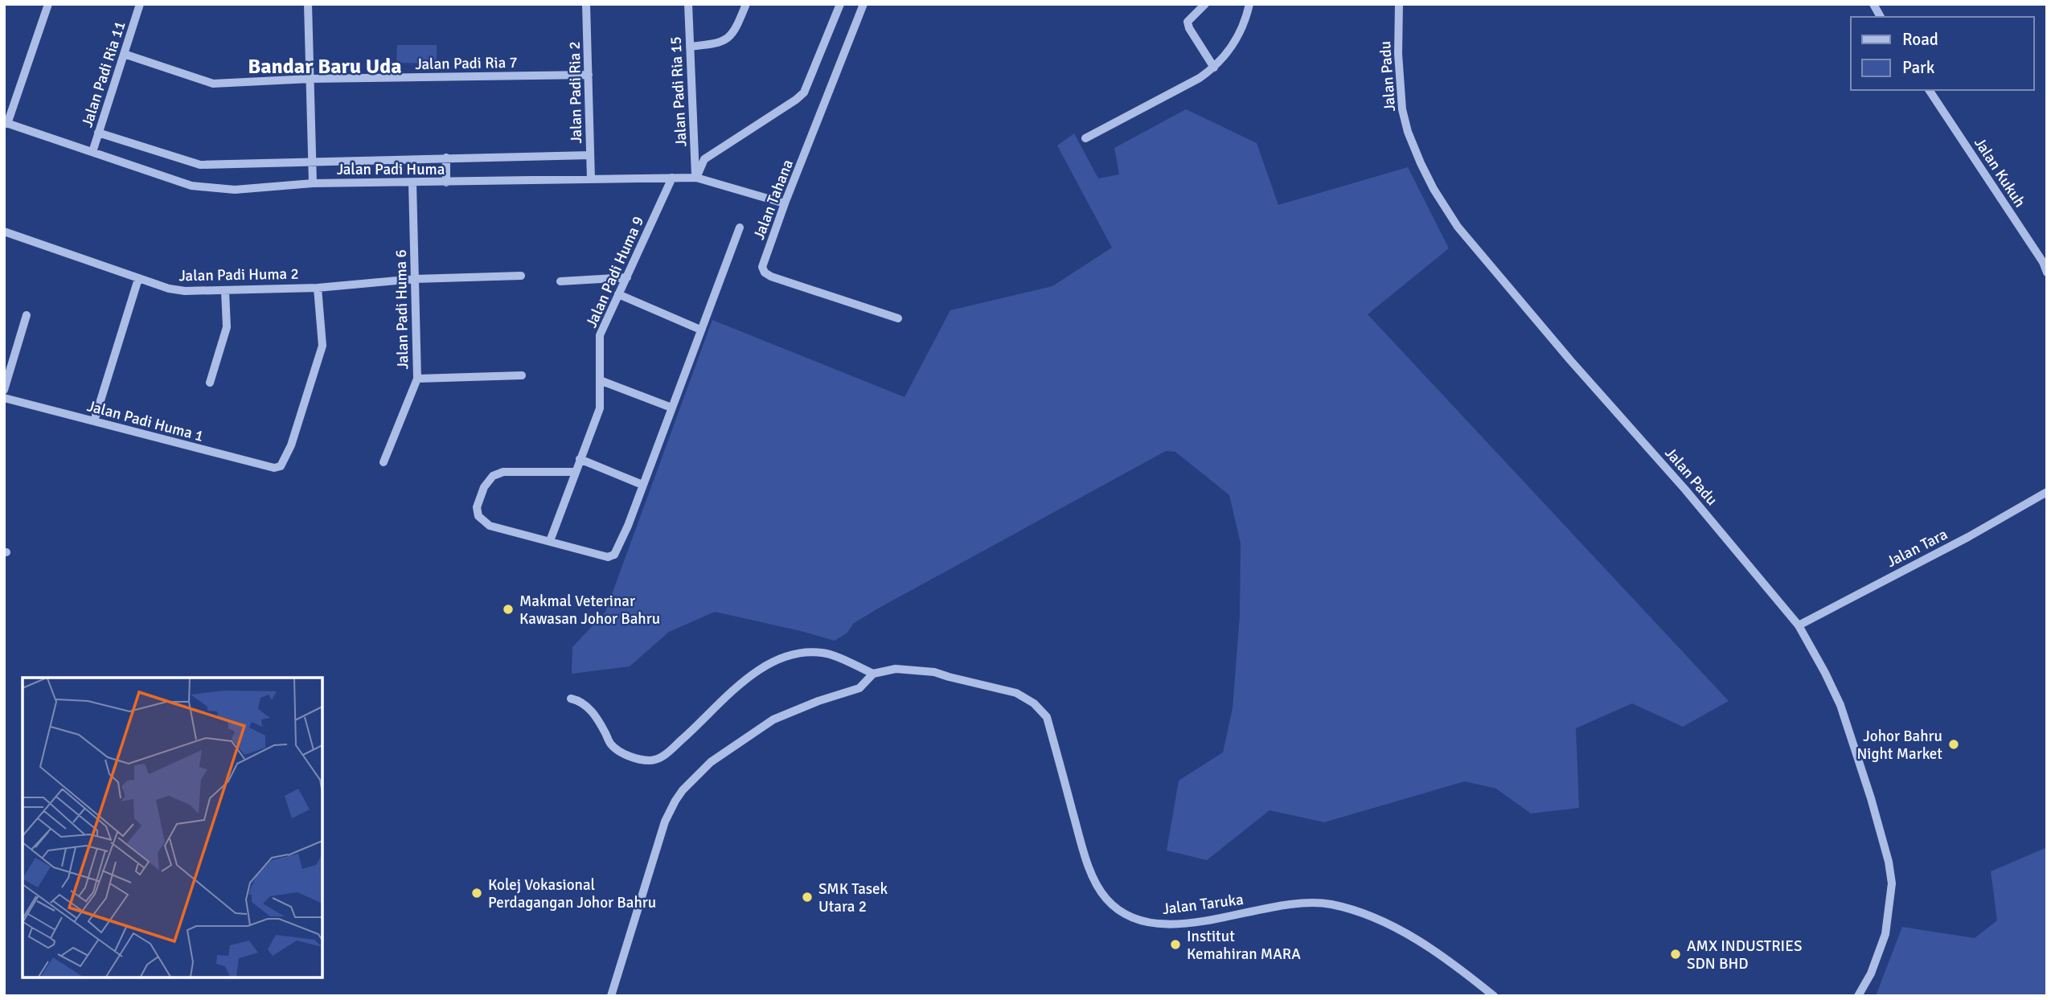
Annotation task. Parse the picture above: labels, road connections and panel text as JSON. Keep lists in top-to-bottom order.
{
  "streets": {
    "street": [
      "Jalan Padi Ria 7",
      "Jalan Padi Ria 11",
      "Jalan Padu",
      "Jalan Padi Ria 15",
      "Jalan Padi Ria 2",
      "Jalan Padi Huma",
      "Jalan Kukuh",
      "Jalan Tahana",
      "Jalan Padi Huma 9",
      "Jalan Padi Huma 2",
      "Jalan Padi Huma 6",
      "Jalan Padi Huma 1",
      "Jalan Tara",
      "Jalan Taruka"
    ]
  },
  "crossings": [
    ["Jalan Padi Ria 7", "Jalan Padi Ria 11"],
    ["Jalan Padi Ria 7", "Jalan Padi Ria 2"],
    ["Jalan Padi Ria 11", "Jalan Padi Huma"],
    ["Jalan Padu", "Jalan Tara"],
    ["Jalan Padi Ria 15", "Jalan Padi Huma"],
    ["Jalan Padi Ria 2", "Jalan Padi Huma"],
    ["Jalan Padi Huma", "Jalan Tahana"],
    ["Jalan Padi Huma", "Jalan Padi Huma 9"],
    ["Jalan Padi Huma", "Jalan Padi Huma 6"],
    ["Jalan Padi Huma 2", "Jalan Padi Huma 6"],
    ["Jalan Padi Huma 2", "Jalan Padi Huma 1"]
  ],
  "districts": ["Bandar Baru Uda"],
  "places": [
    "Makmal Veterinar Kawasan Johor Bahru",
    "Johor Bahru Night Market",
    "Kolej Vokasional Perdagangan Johor Bahru",
    "SMK Tasek Utara 2",
    "Institut Kemahiran MARA",
    "AMX INDUSTRIES SDN BHD"
  ],
  "legend": ["Road", "Park"]
}
